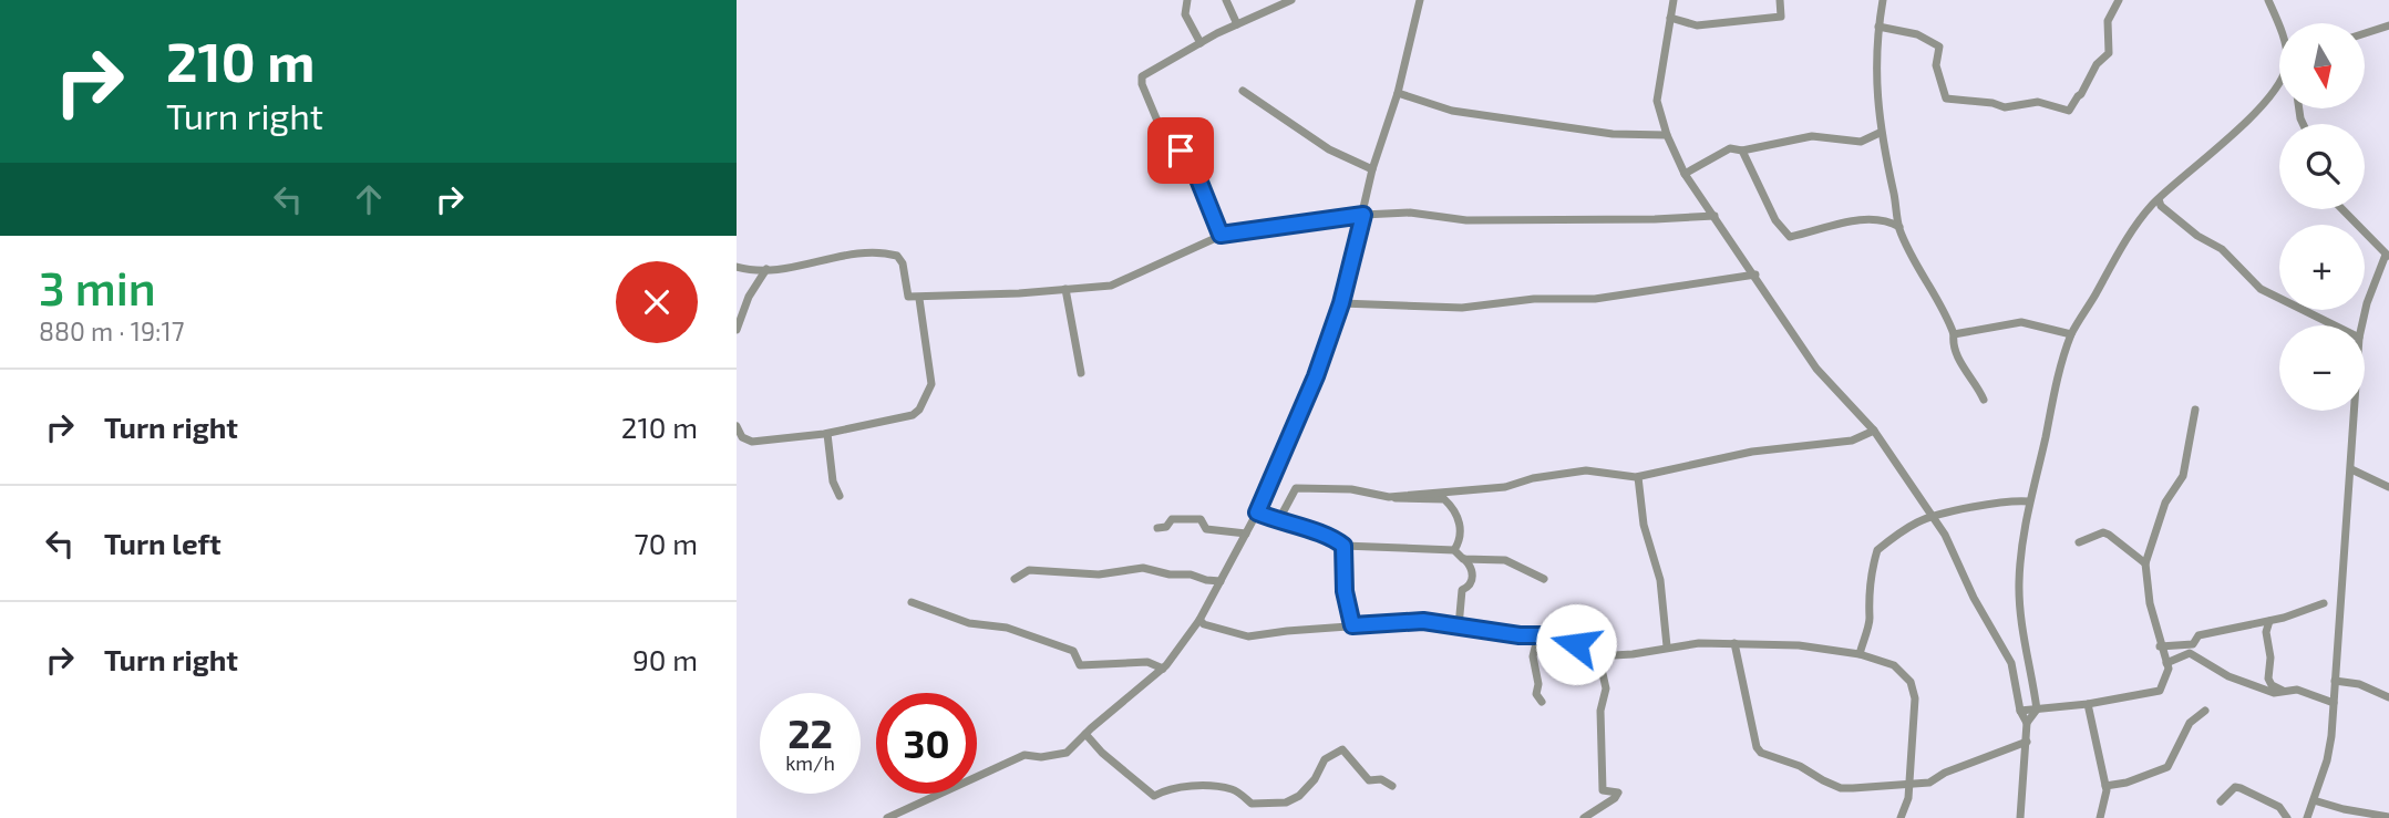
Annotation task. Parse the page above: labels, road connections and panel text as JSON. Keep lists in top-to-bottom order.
{
  "north": "bottom",
  "page": {
    "turn": ["210 m", "Turn right"],
    "map_buttons": ["+", "−"],
    "heading": ["3 min", "880 m · 19:17"],
    "list": [
      {
        "name": "Turn right",
        "value": "210 m"
      },
      {
        "name": "Turn left",
        "value": "70 m"
      },
      {
        "name": "Turn right",
        "value": "90 m"
      }
    ],
    "speed": "22 km/h",
    "limit": "30"
  }
}
